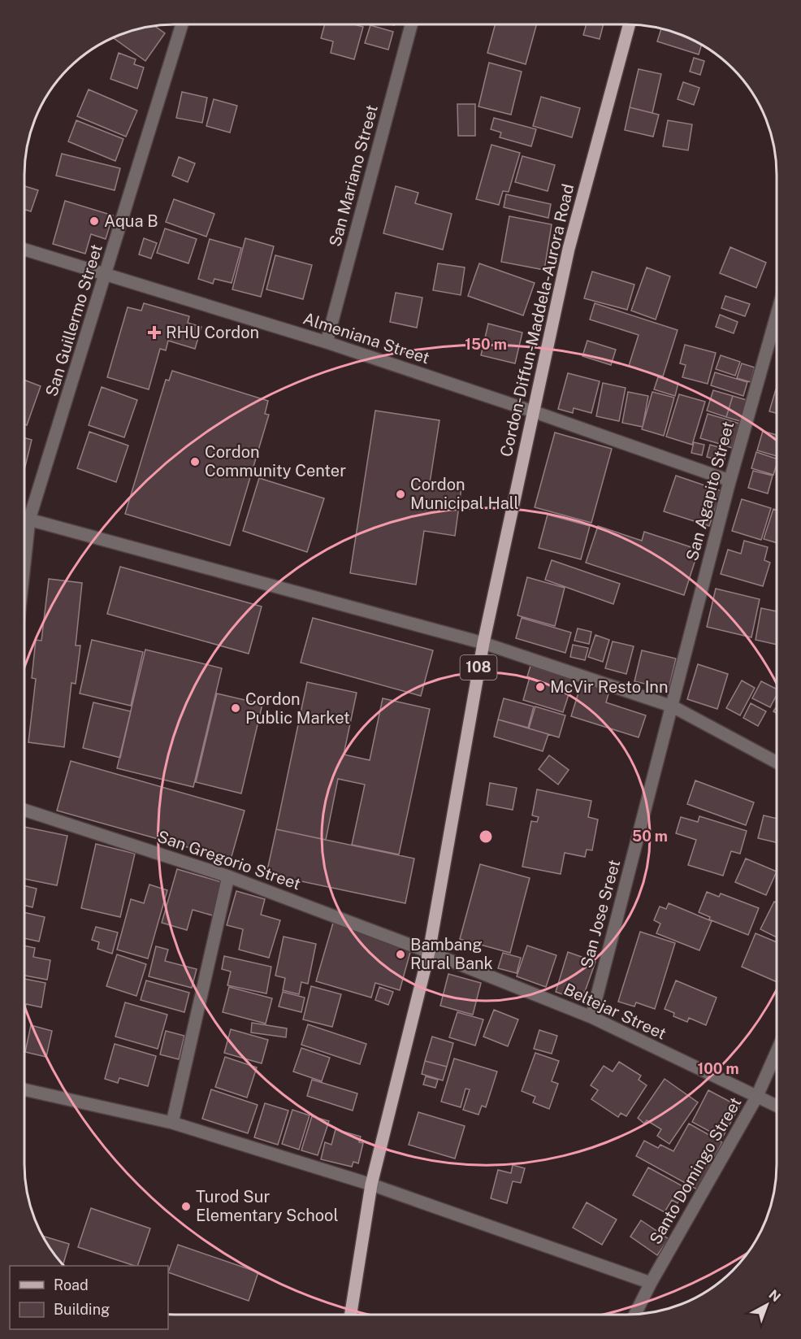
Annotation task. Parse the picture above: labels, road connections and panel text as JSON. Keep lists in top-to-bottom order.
{
  "streets": {
    "main road": ["Cordon-Diffun-Maddela-Aurora Road", "108"],
    "street": [
      "San Mariano Street",
      "San Guillermo Street",
      "Almeniana Street",
      "San Agapito Street",
      "San Gregorio Street",
      "San Jose Sreet",
      "Beltejar Street",
      "Santo Domingo Street"
    ]
  },
  "crossings": [
    ["San Mariano Street", "Almeniana Street"],
    ["San Guillermo Street", "Almeniana Street"],
    ["Cordon-Diffun-Maddela-Aurora Road", "Almeniana Street"],
    ["Cordon-Diffun-Maddela-Aurora Road", "San Gregorio Street"],
    ["Cordon-Diffun-Maddela-Aurora Road", "Beltejar Street"],
    ["Almeniana Street", "San Agapito Street"],
    ["San Agapito Street", "San Jose Sreet"],
    ["San Gregorio Street", "Beltejar Street"],
    ["San Jose Sreet", "Beltejar Street"],
    ["Beltejar Street", "Santo Domingo Street"]
  ],
  "places": {
    "other": [
      "Aqua B",
      "Cordon Community Center",
      "Cordon Municipal Hall",
      "McVir Resto Inn",
      "Cordon Public Market",
      "Bambang Rural Bank",
      "Turod Sur Elementary School"
    ],
    "health": ["RHU Cordon"]
  },
  "legend": ["Road", "Building"],
  "north": "top right",
  "rings": ["150 m", "50 m", "100 m"]
}
